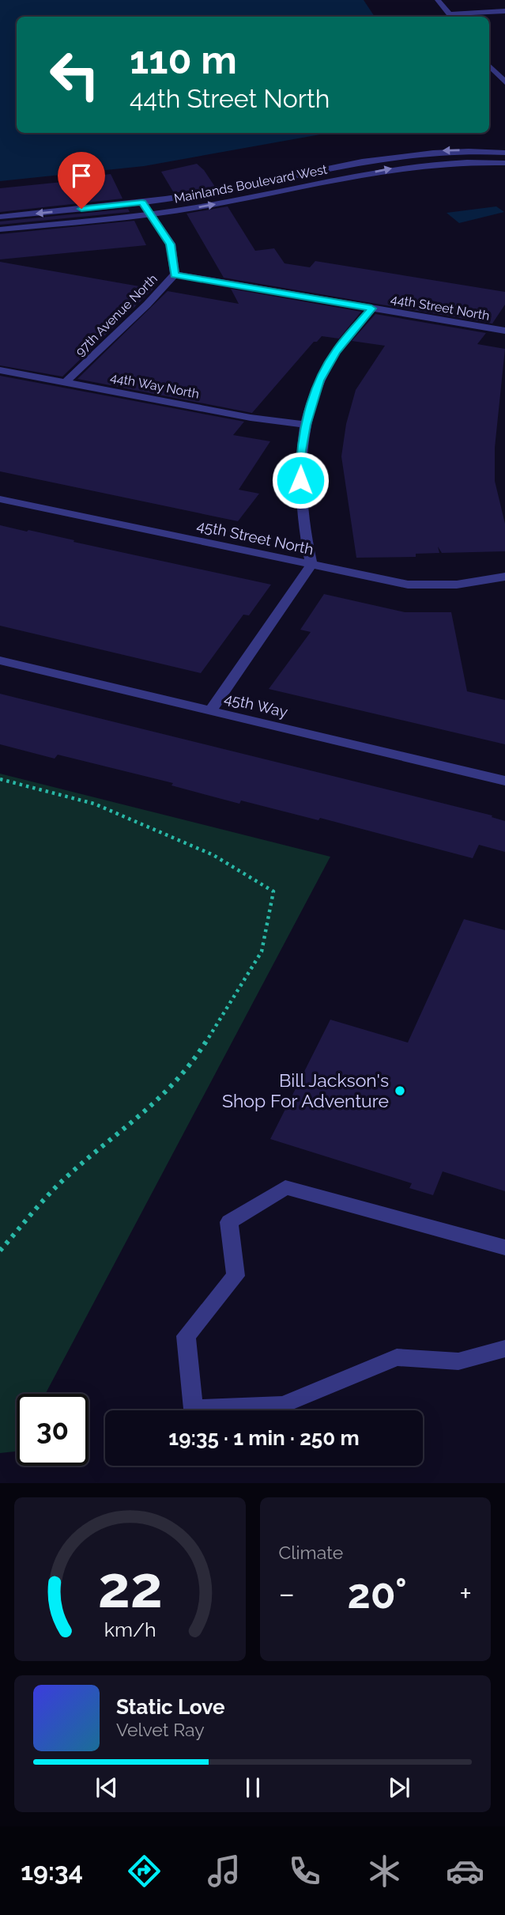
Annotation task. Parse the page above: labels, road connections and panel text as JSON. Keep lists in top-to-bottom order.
{
  "streets": {
    "street": [
      "Mainlands Boulevard West",
      "44th Street North",
      "97th Avenue North",
      "44th Way North",
      "45th Street North",
      "45th Way"
    ]
  },
  "crossings": [
    ["Mainlands Boulevard West", "97th Avenue North"],
    ["44th Street North", "97th Avenue North"],
    ["97th Avenue North", "44th Way North"]
  ],
  "places": ["Bill Jackson's Shop For Adventure"],
  "page": {
    "turn": ["110 m", "44th Street North"],
    "limit": "30",
    "trip": "19:35 · 1 min · 250 m",
    "tile": "Climate",
    "heat": ["−", "20°", "+"],
    "song": ["Static Love", "Velvet Ray"],
    "tabs": "19:34",
    "gauge": ["22", "km/h"]
  }
}
